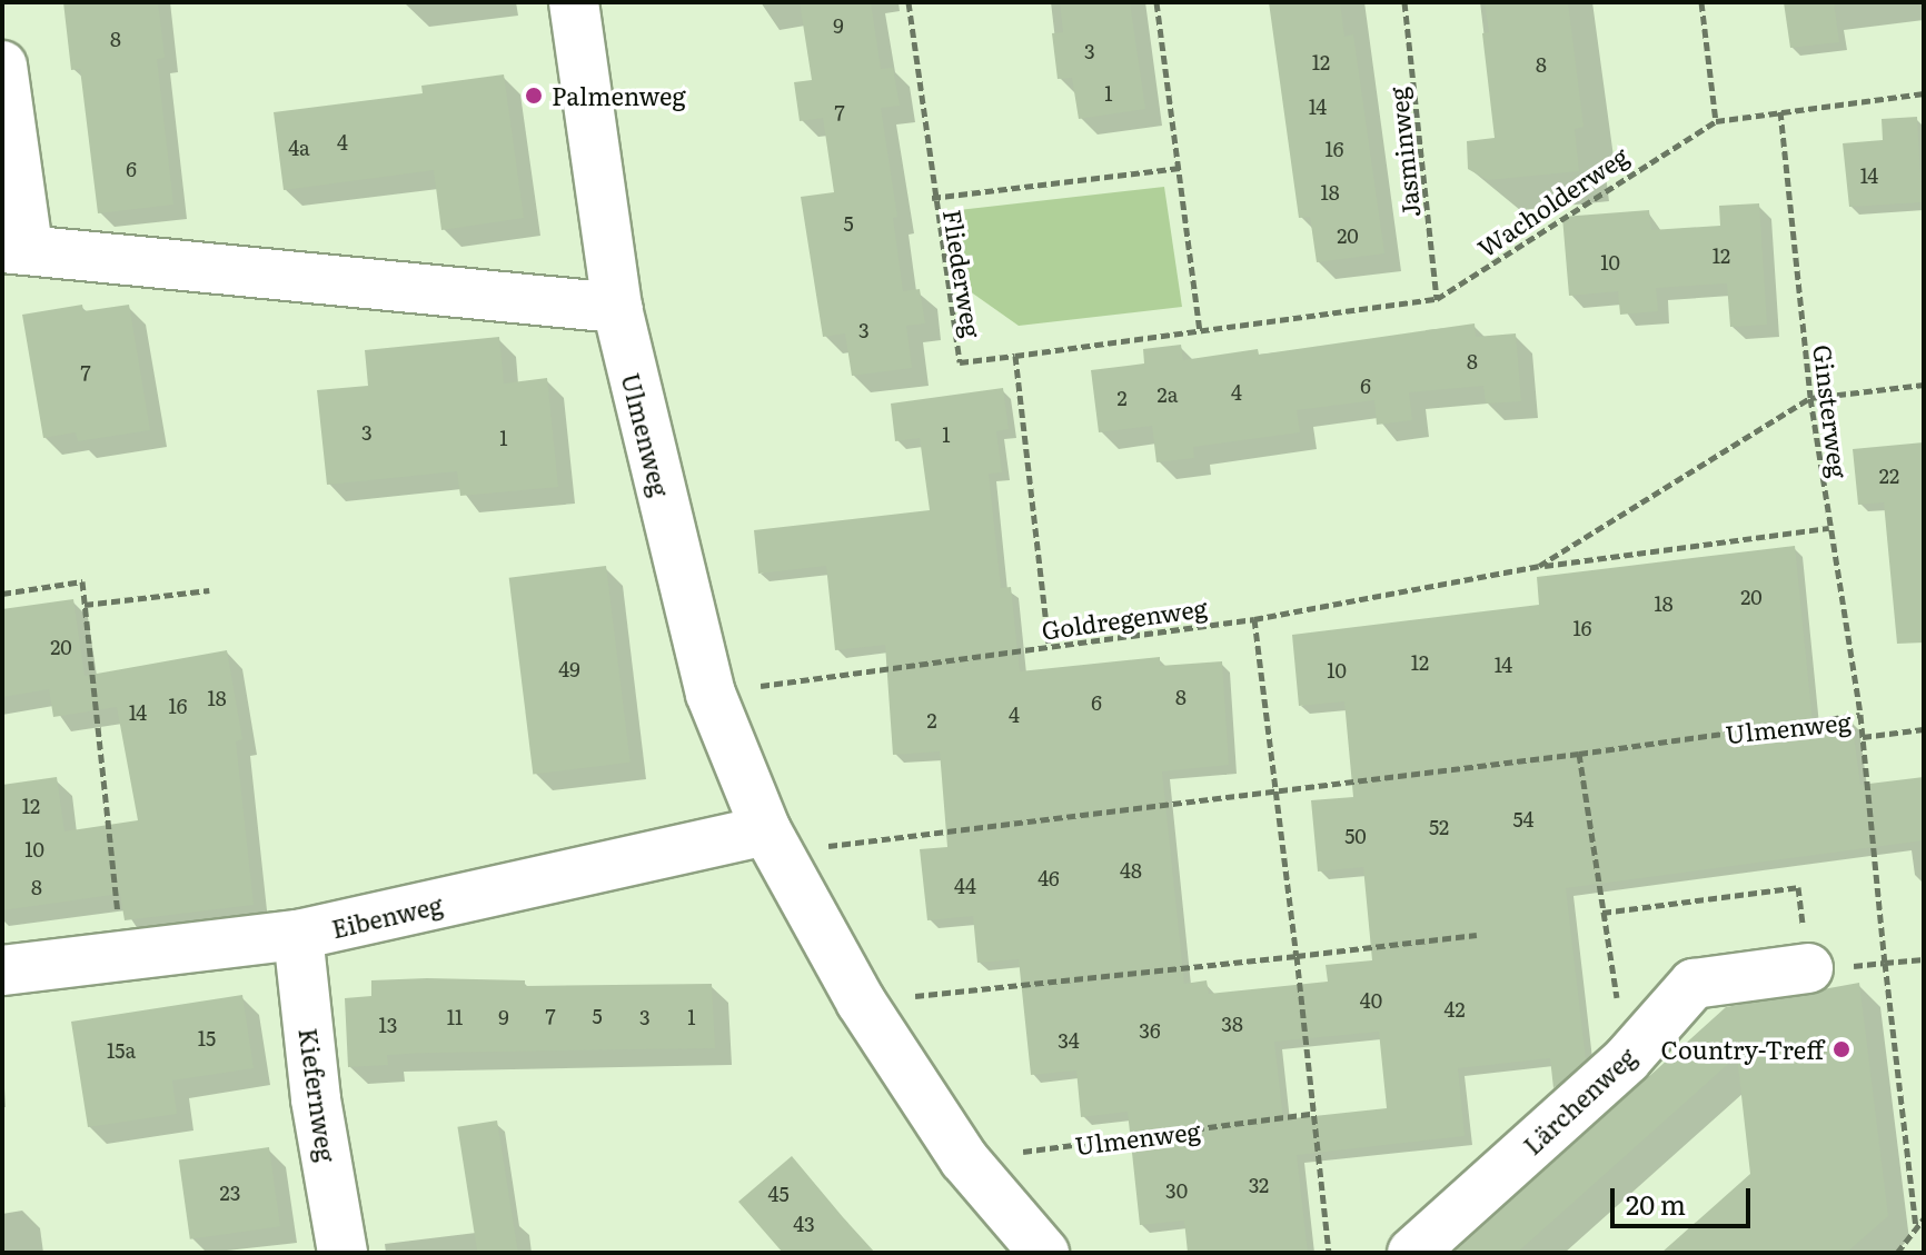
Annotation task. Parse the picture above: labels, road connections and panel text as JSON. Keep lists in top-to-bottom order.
{
  "streets": {
    "street": [
      "Ulmenweg",
      "Eibenweg",
      "Kiefernweg",
      "Lärchenweg"
    ],
    "path": [
      "Jasminweg",
      "Wacholderweg",
      "Fliederweg",
      "Ginsterweg",
      "Goldregenweg"
    ]
  },
  "crossings": [
    ["Jasminweg", "Wacholderweg"],
    ["Wacholderweg", "Fliederweg"],
    ["Wacholderweg", "Ginsterweg"],
    ["Fliederweg", "Goldregenweg"],
    ["Ginsterweg", "Ulmenweg"],
    ["Ginsterweg", "Goldregenweg"],
    ["Ulmenweg", "Goldregenweg"],
    ["Ulmenweg", "Eibenweg"],
    ["Eibenweg", "Kiefernweg"]
  ],
  "places": ["Palmenweg", "Country-Treff"],
  "house_numbers": [
    "9",
    "8",
    "3",
    "12",
    "8",
    "1",
    "14",
    "7",
    "4",
    "4a",
    "16",
    "6",
    "14",
    "18",
    "5",
    "20",
    "12",
    "10",
    "3",
    "8",
    "7",
    "6",
    "4",
    "2a",
    "2",
    "3",
    "1",
    "1",
    "22",
    "20",
    "18",
    "16",
    "20",
    "12",
    "14",
    "49",
    "10",
    "8",
    "18",
    "6",
    "16",
    "14",
    "4",
    "2",
    "12",
    "54",
    "52",
    "50",
    "10",
    "48",
    "46",
    "44",
    "8",
    "40",
    "42",
    "7",
    "5",
    "11",
    "9",
    "3",
    "1",
    "38",
    "13",
    "36",
    "15",
    "34",
    "15a",
    "32",
    "30",
    "23",
    "45",
    "43"
  ],
  "scale_bar": "20 m"
}
